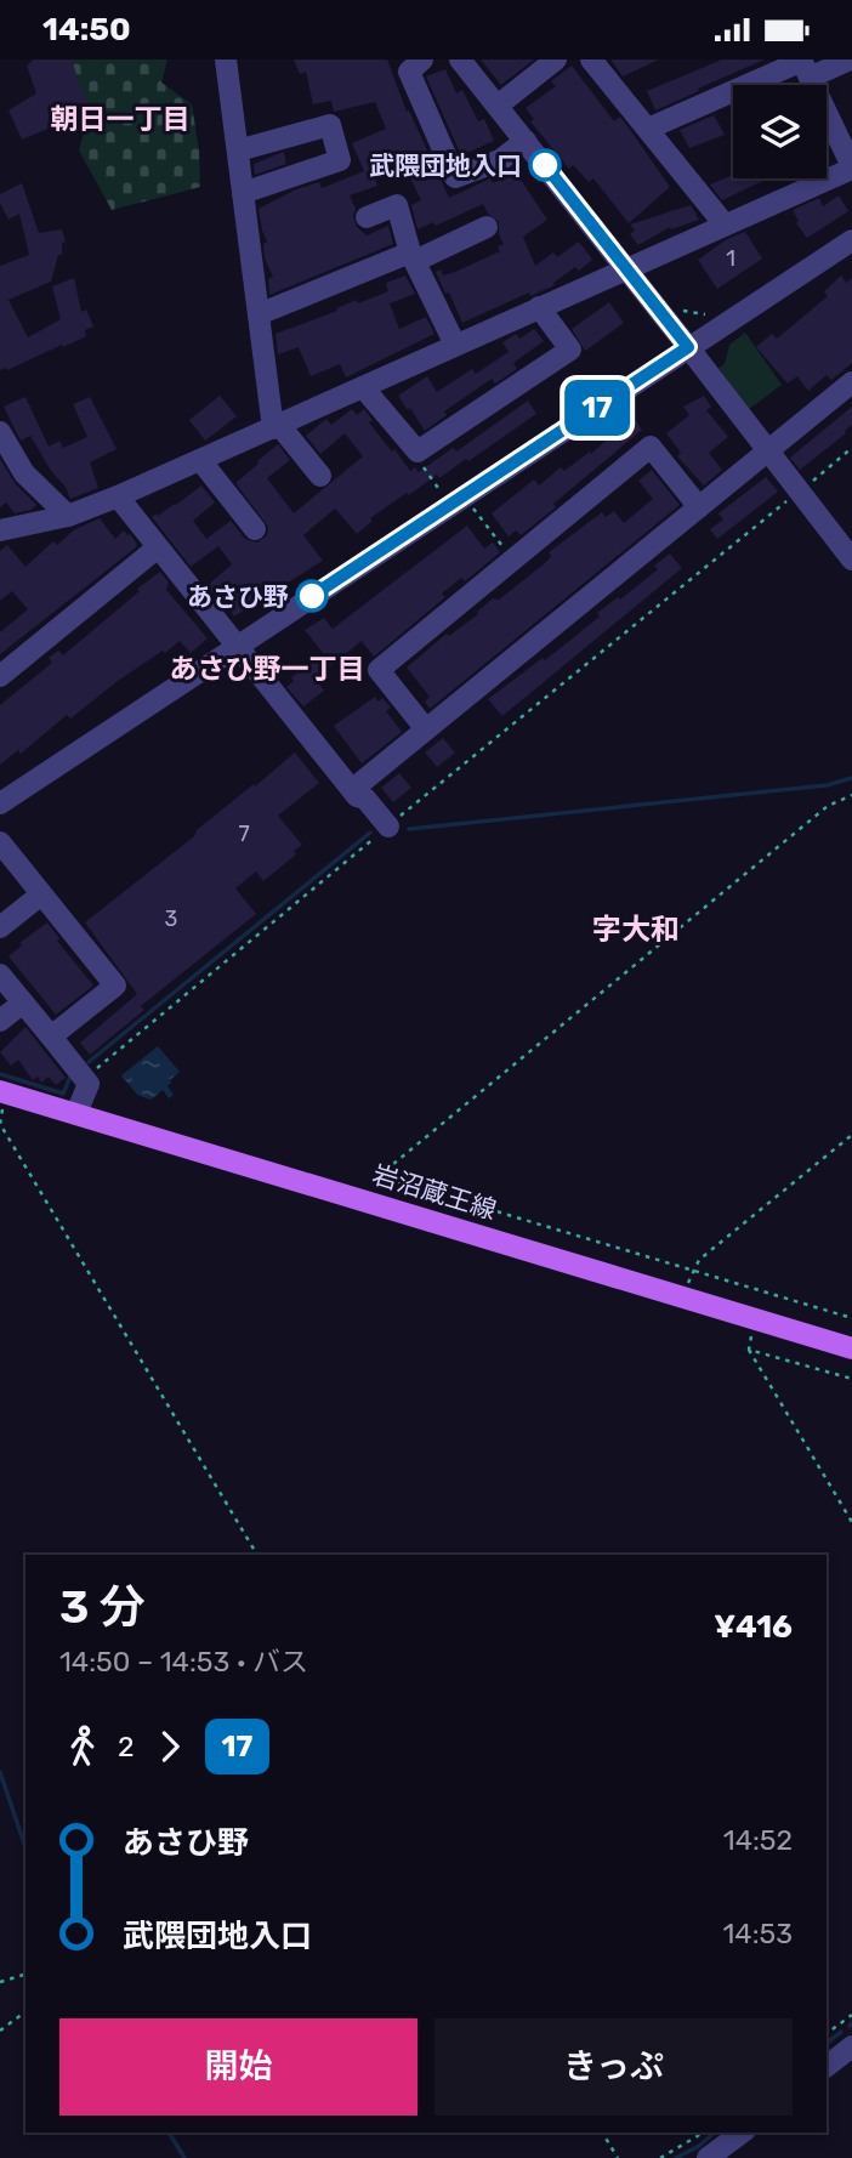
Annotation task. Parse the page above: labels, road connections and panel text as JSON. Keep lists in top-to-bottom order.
{
  "streets": {
    "main road": ["岩沼蔵王線"]
  },
  "districts": ["朝日一丁目", "あさひ野一丁目", "字大和"],
  "places": ["武隈団地入口", "あさひ野"],
  "lines": ["bus line 17"],
  "house_numbers": ["1", "7", "3"],
  "page": {
    "status": "14:50",
    "on_map": "17",
    "heading": ["3 分", "14:50 – 14:53 · バス", "¥416"],
    "legs": ["2", "17"],
    "list": [
      {
        "name": "あさひ野",
        "value": "14:52"
      },
      {
        "name": "武隈団地入口",
        "value": "14:53"
      }
    ],
    "buttons": ["開始", "きっぷ"]
  }
}
